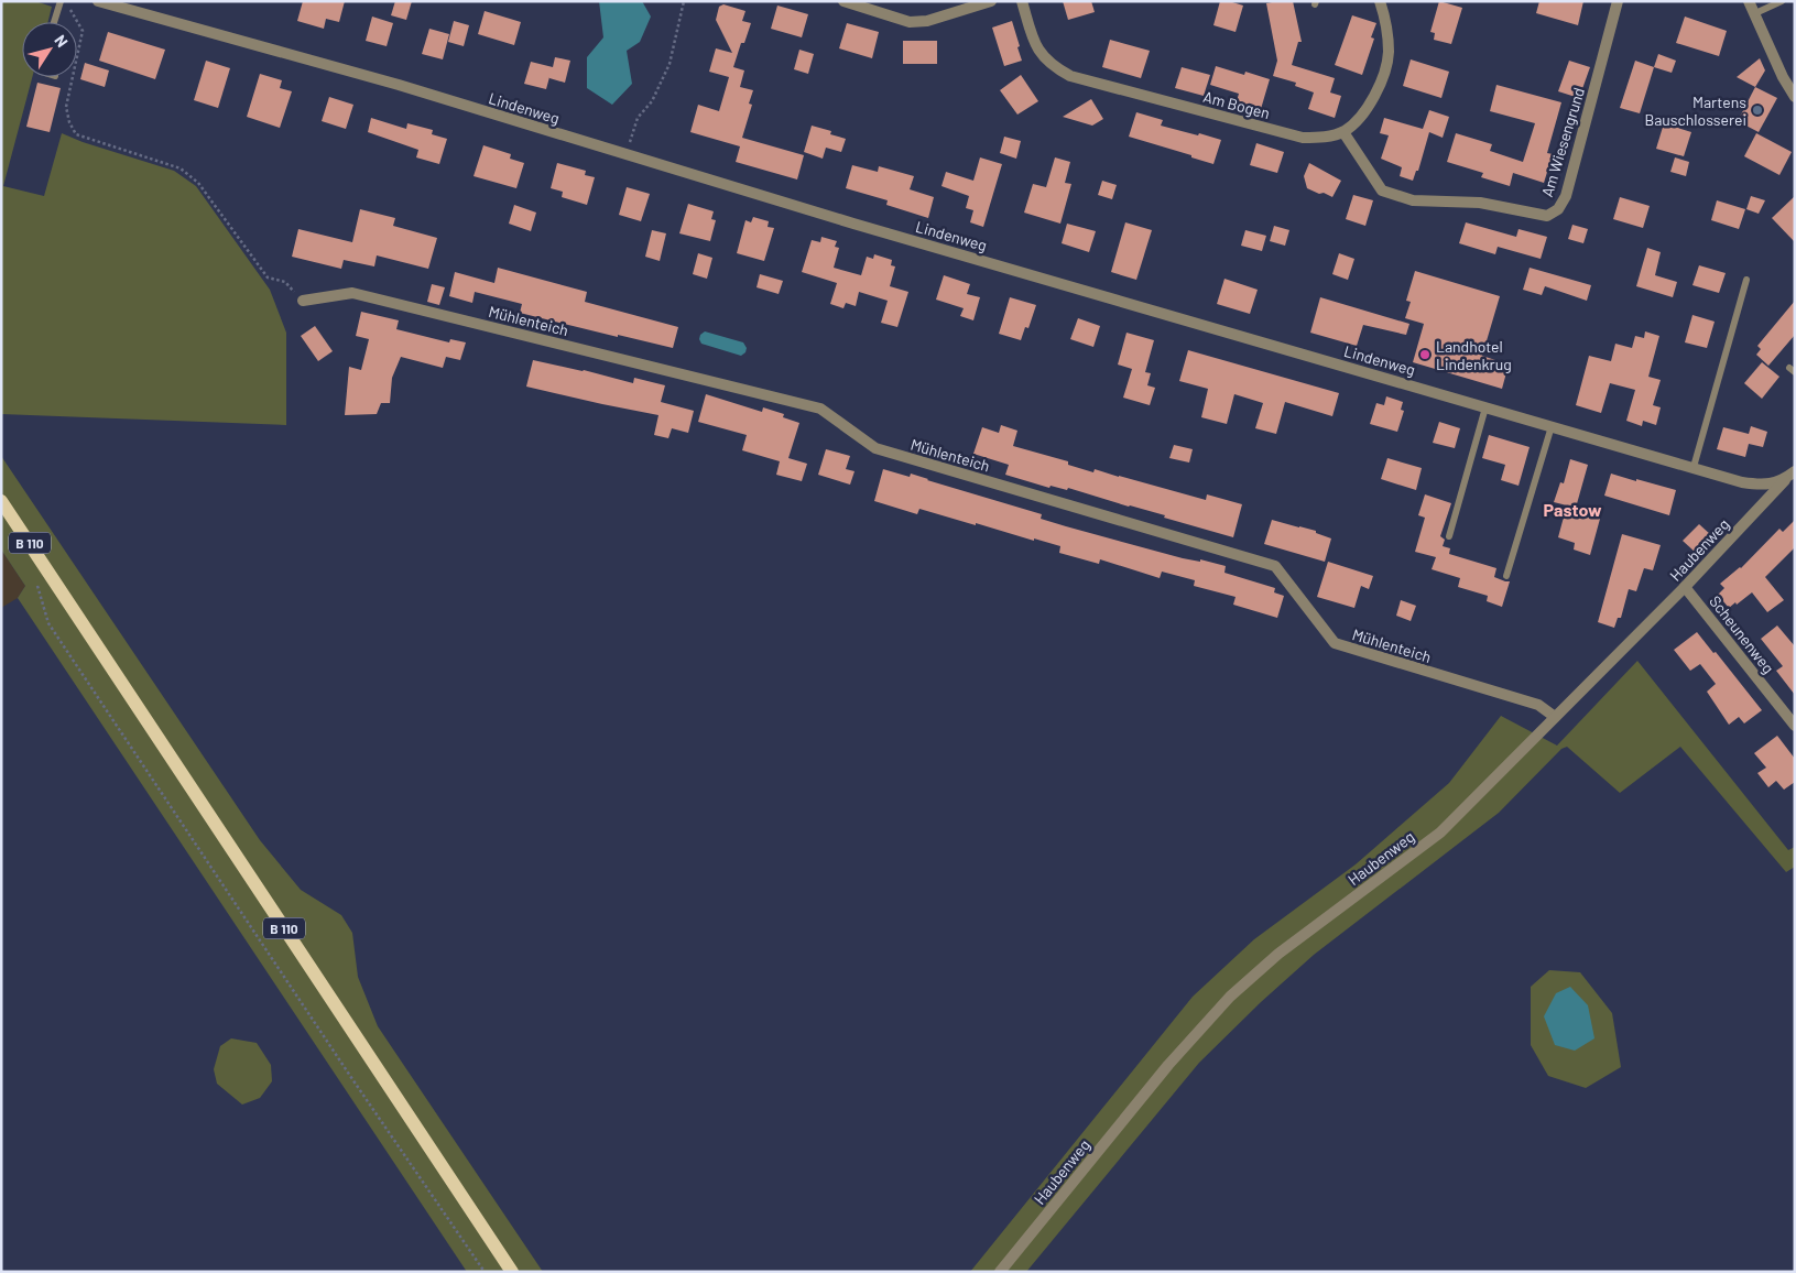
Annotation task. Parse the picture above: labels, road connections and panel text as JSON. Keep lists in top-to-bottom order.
{
  "streets": {
    "main road": ["B 110"],
    "street": [
      "Am Bogen",
      "Lindenweg",
      "Am Wiesengrund",
      "Mühlenteich",
      "Haubenweg",
      "Scheunenweg"
    ]
  },
  "crossings": [
    ["Am Bogen", "Am Wiesengrund"],
    ["Lindenweg", "Haubenweg"],
    ["Mühlenteich", "Haubenweg"],
    ["Haubenweg", "Scheunenweg"]
  ],
  "districts": ["Pastow"],
  "places": ["Martens Bauschlosserei", "Landhotel Lindenkrug"],
  "north": "top right"
}
